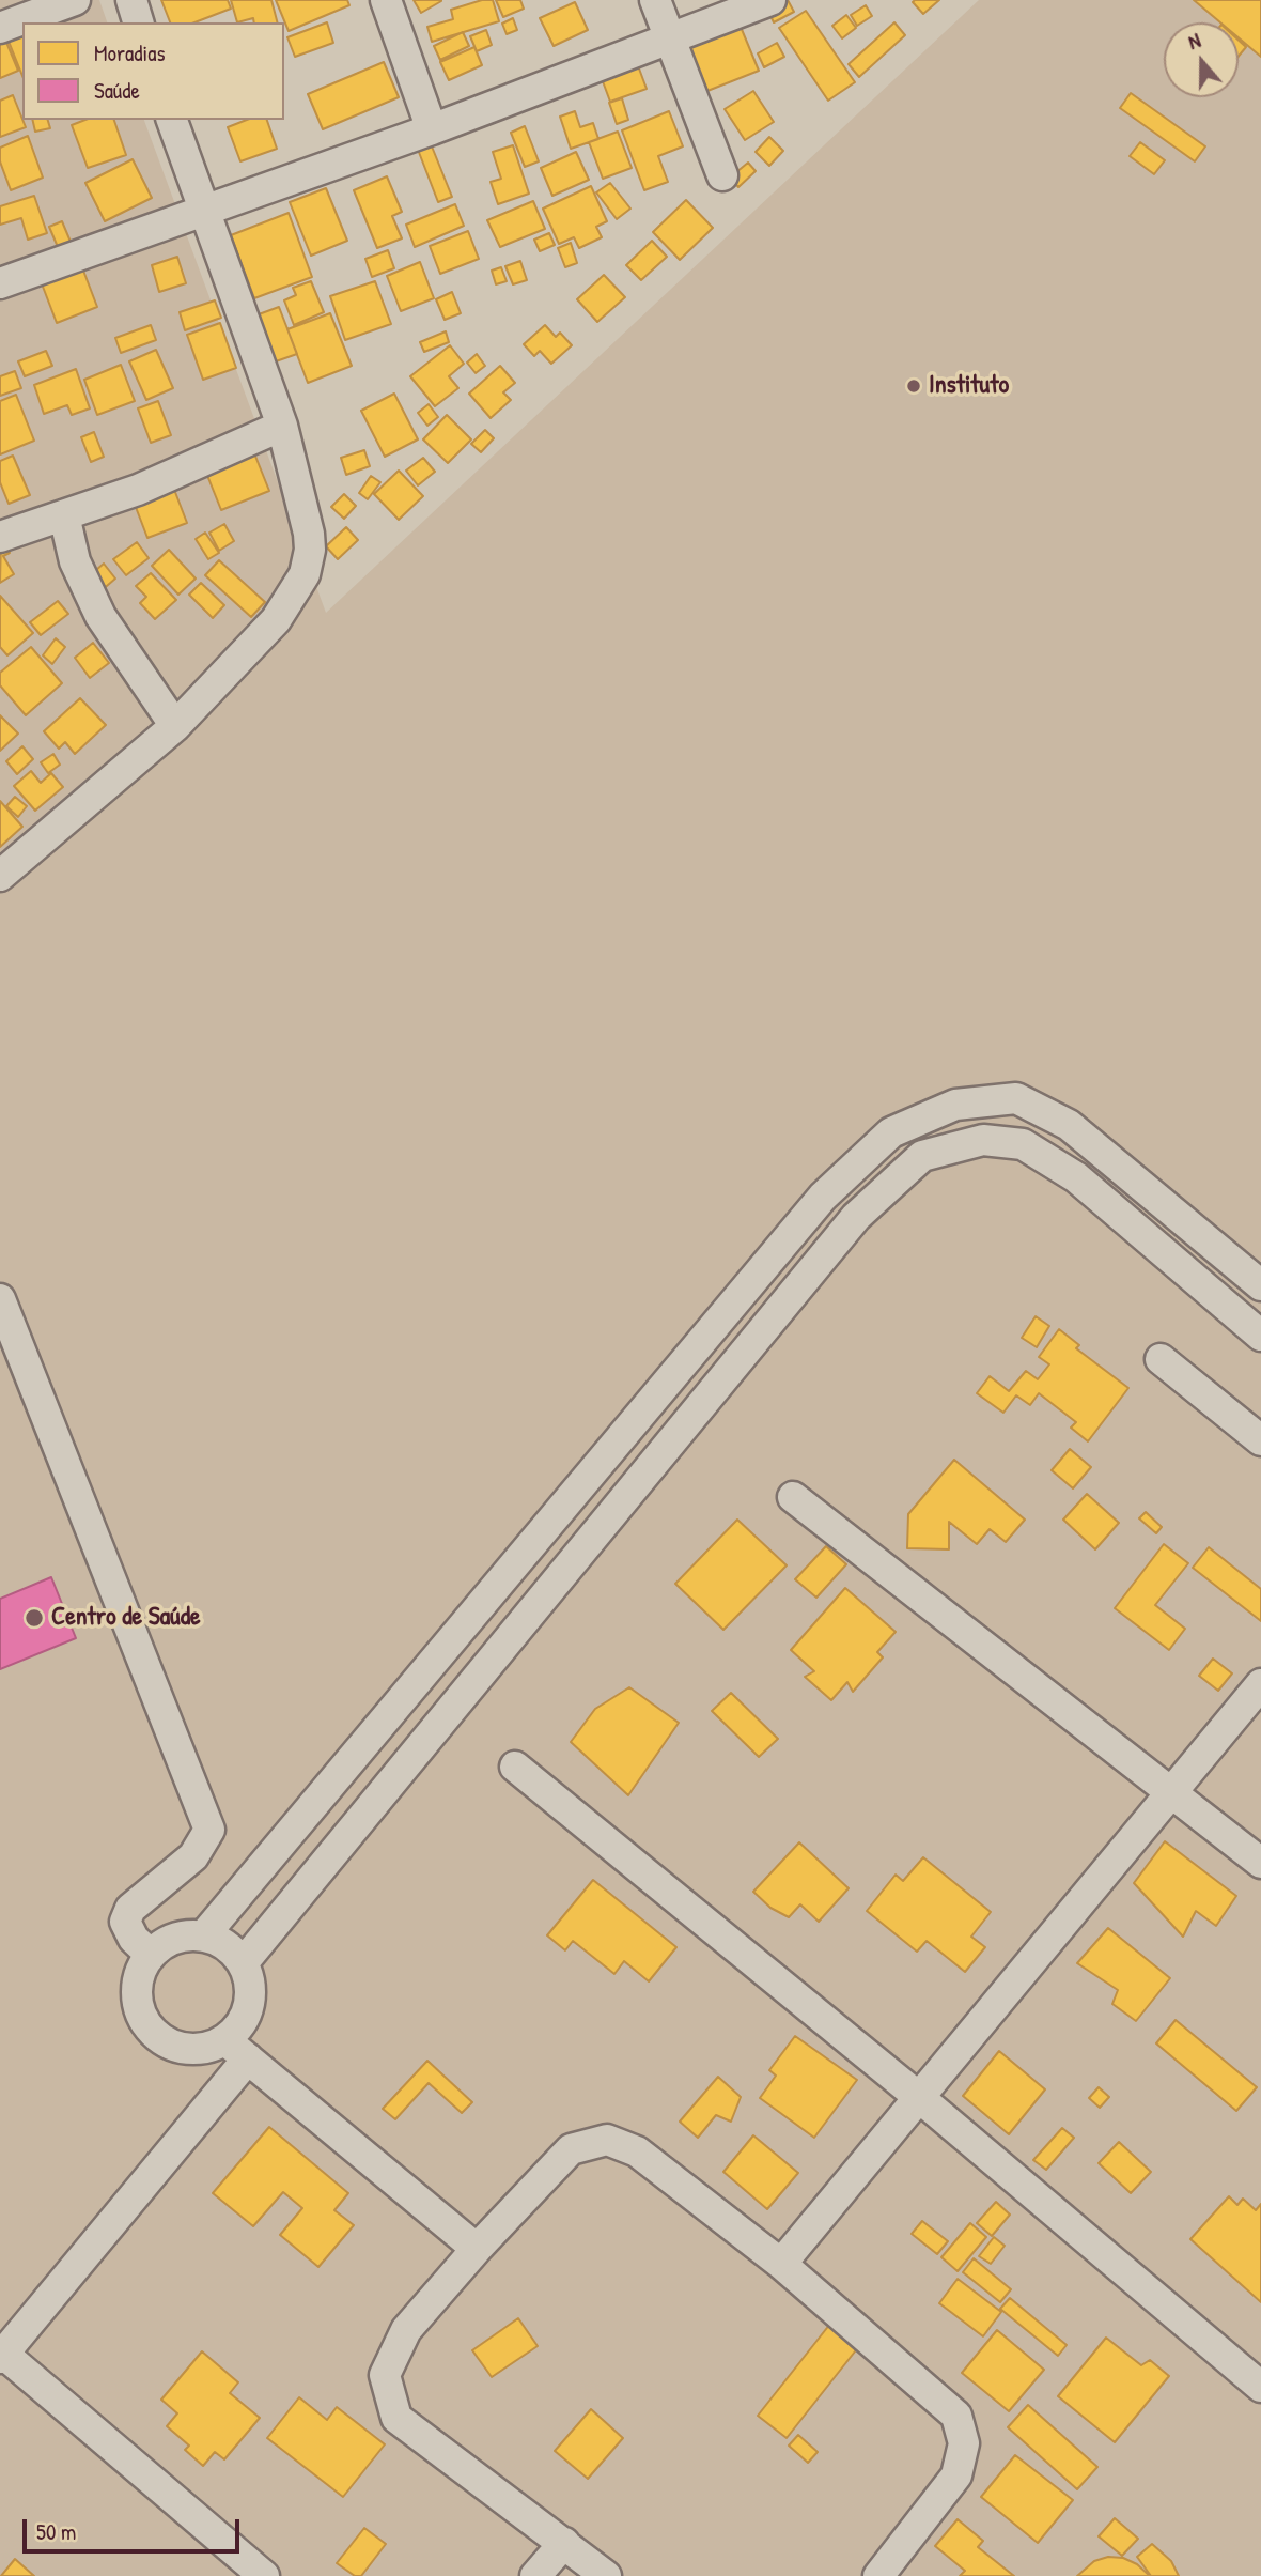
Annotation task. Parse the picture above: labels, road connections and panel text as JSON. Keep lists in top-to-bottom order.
{
  "places": ["Instituto", "Centro de Saúde"],
  "legend": ["Moradias", "Saúde"],
  "scale_bar": "50 m",
  "north": "top"
}
